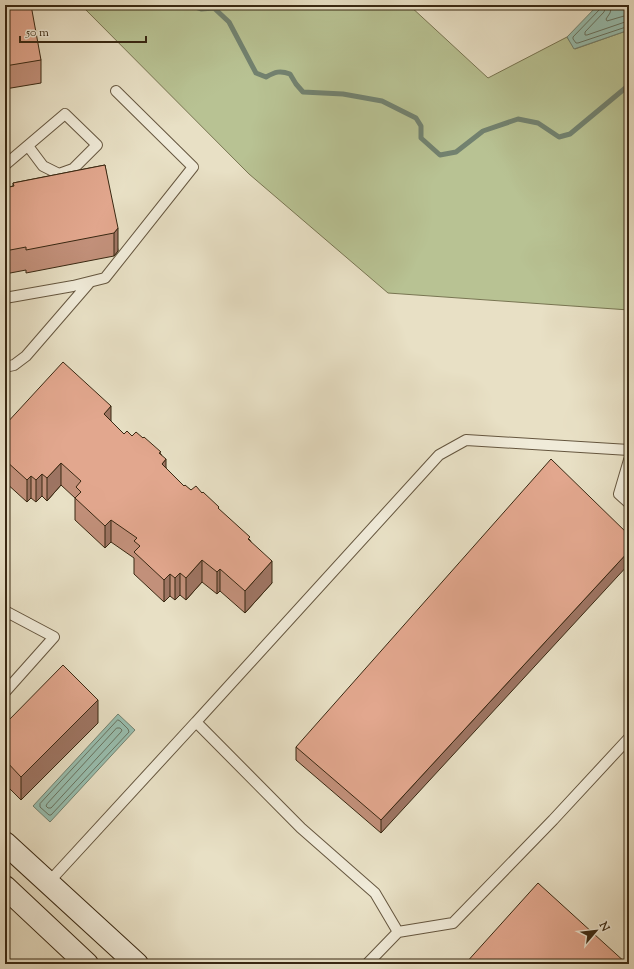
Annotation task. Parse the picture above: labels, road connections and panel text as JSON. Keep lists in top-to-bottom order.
{
  "scale_bar": "50 m",
  "north": "top right"
}
